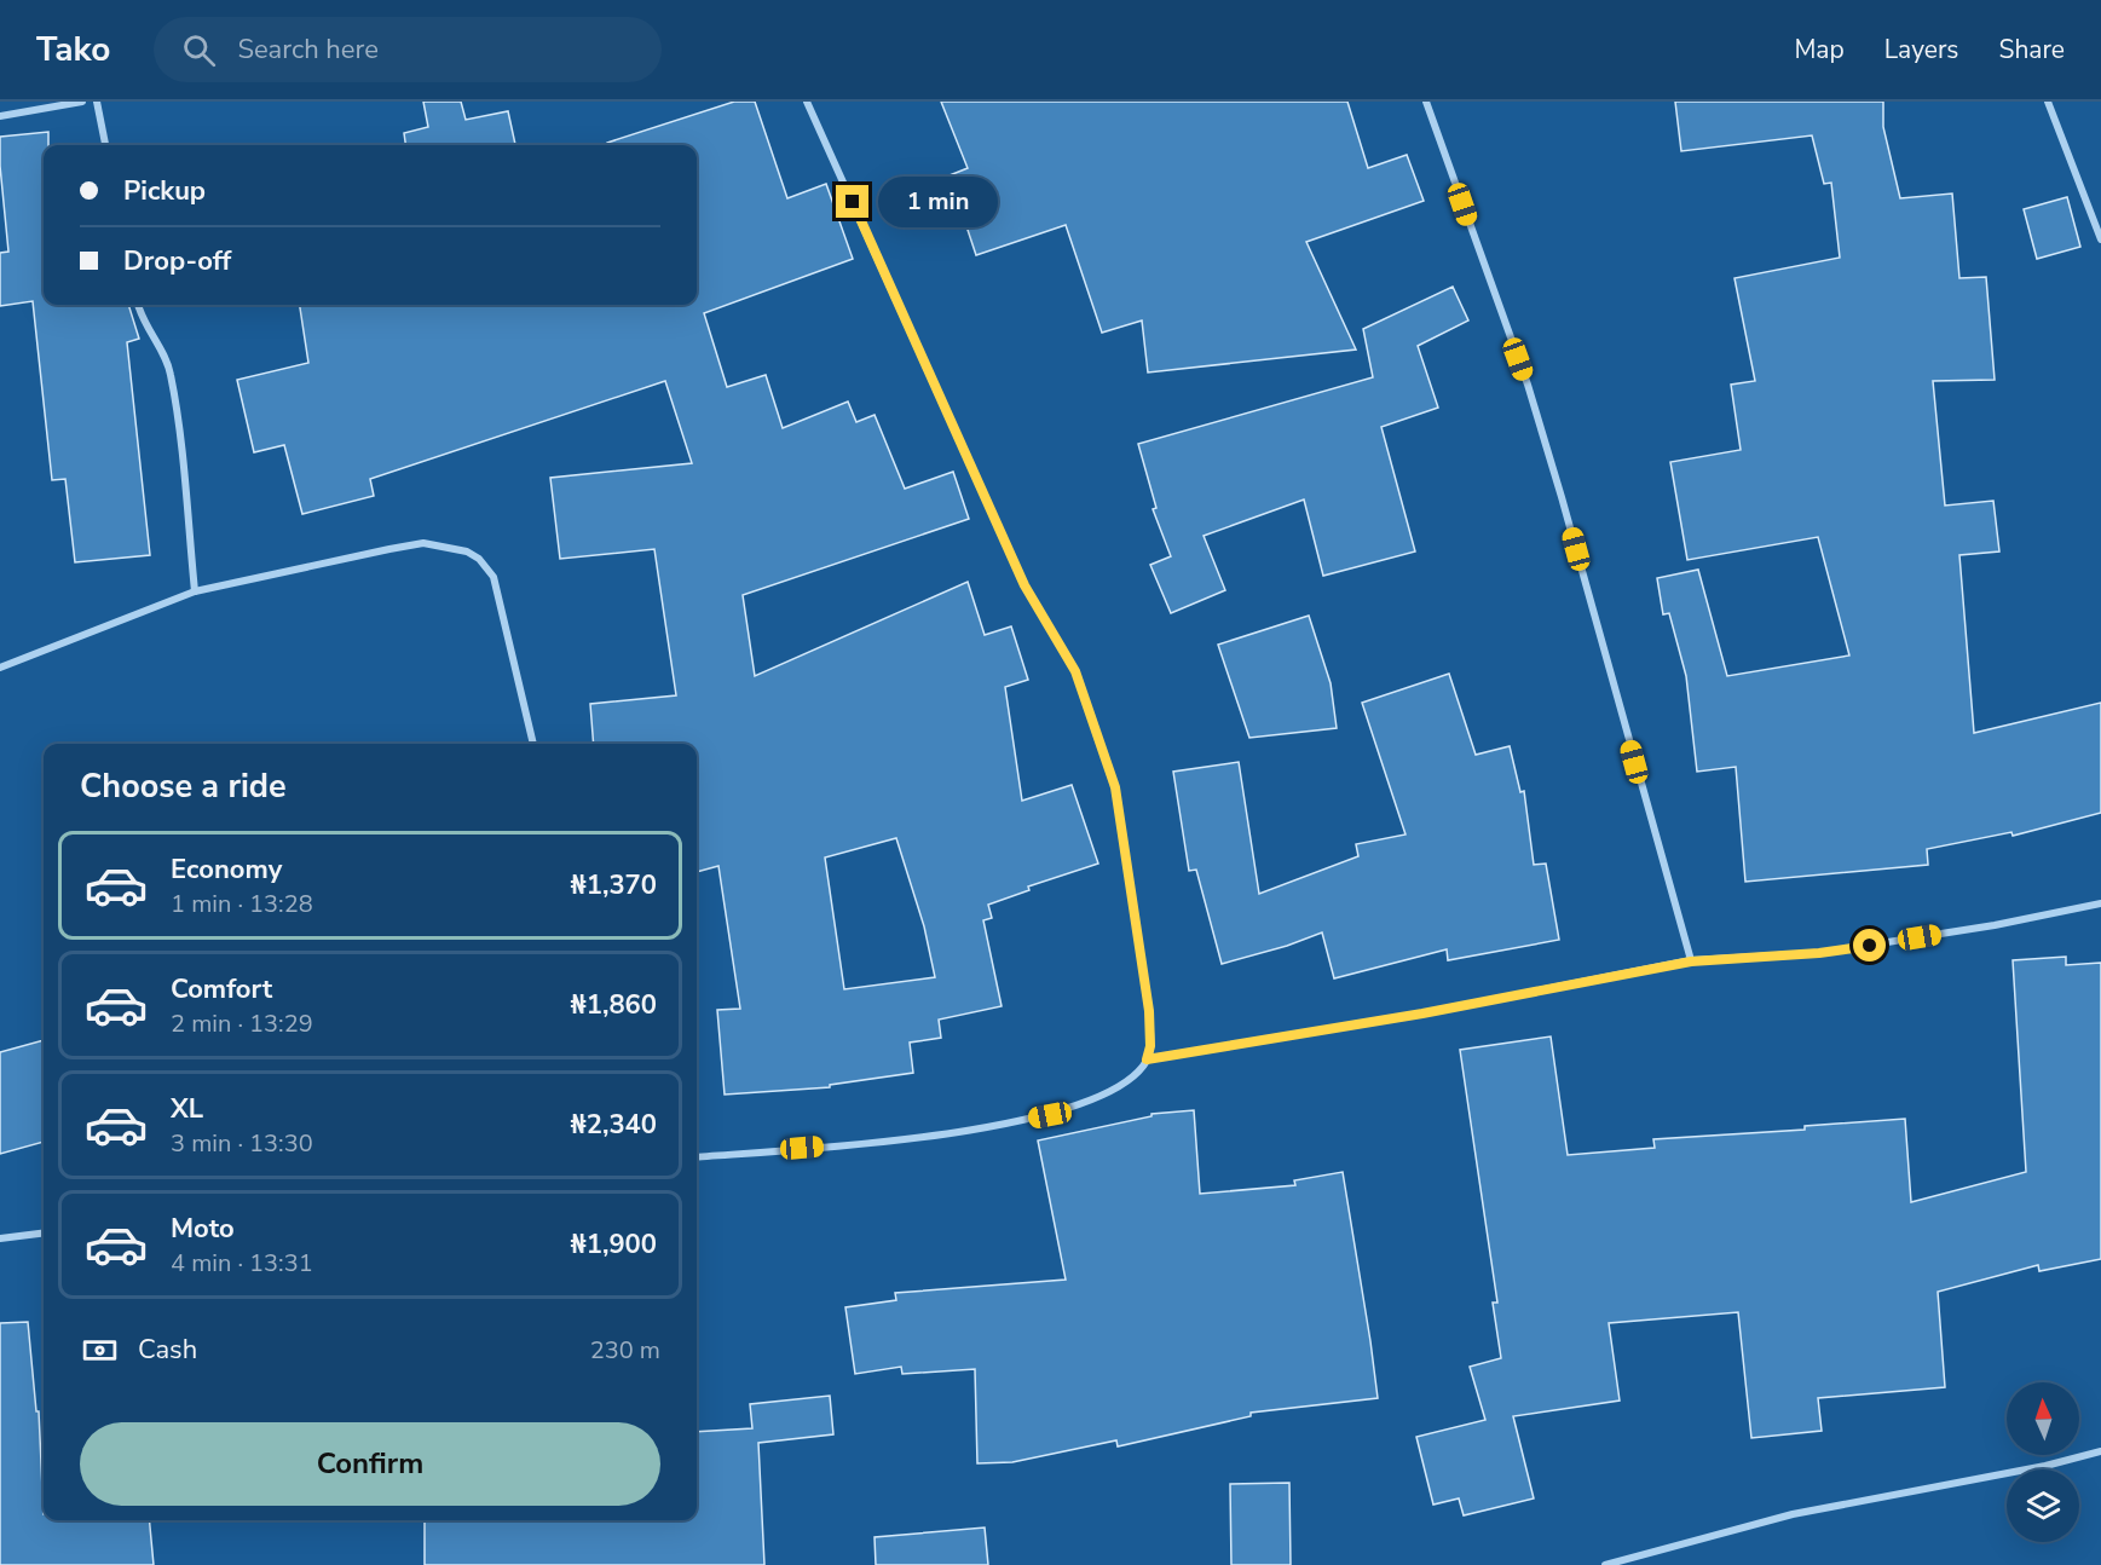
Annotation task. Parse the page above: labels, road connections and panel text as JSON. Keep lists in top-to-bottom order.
{
  "north": "top",
  "page": {
    "header": "Tako",
    "search": "Search here",
    "nav": ["Map", "Layers", "Share"],
    "banner": ["Pickup", "Drop-off"],
    "bubble": "1 min",
    "heading": "Choose a ride",
    "list": [
      {
        "name": "Economy",
        "note": "1 min · 13:28",
        "value": "₦1,370"
      },
      {
        "name": "Comfort",
        "note": "2 min · 13:29",
        "value": "₦1,860"
      },
      {
        "name": "XL",
        "note": "3 min · 13:30",
        "value": "₦2,340"
      },
      {
        "name": "Moto",
        "note": "4 min · 13:31",
        "value": "₦1,900"
      }
    ],
    "pay": ["Cash", "230 m"],
    "buttons": "Confirm"
  }
}
